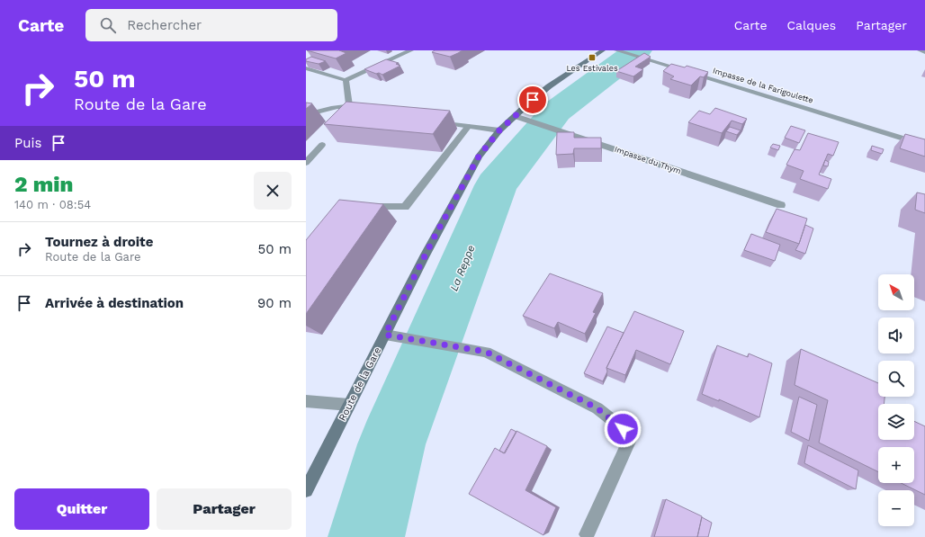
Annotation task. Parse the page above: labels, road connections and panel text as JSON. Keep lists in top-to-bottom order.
{
  "streets": {
    "main road": ["Route de la Gare"],
    "street": ["Impasse de la Farigoulette", "Impasse du Thym"]
  },
  "crossings": [
    ["Impasse du Thym", "Route de la Gare"]
  ],
  "water": ["La Reppe"],
  "places": {
    "transit": ["Les Estivales"]
  },
  "north": "top left",
  "page": {
    "header": "Carte",
    "search": "Rechercher",
    "nav": ["Carte", "Calques", "Partager"],
    "turn": ["50 m", "Route de la Gare"],
    "then": "Puis",
    "heading": ["2 min", "140 m · 08:54"],
    "list": [
      {
        "name": "Tournez à droite",
        "note": "Route de la Gare",
        "value": "50 m"
      },
      {
        "name": "Arrivée à destination",
        "value": "90 m"
      }
    ],
    "map_buttons": ["+", "−"],
    "buttons": ["Quitter", "Partager"]
  }
}
